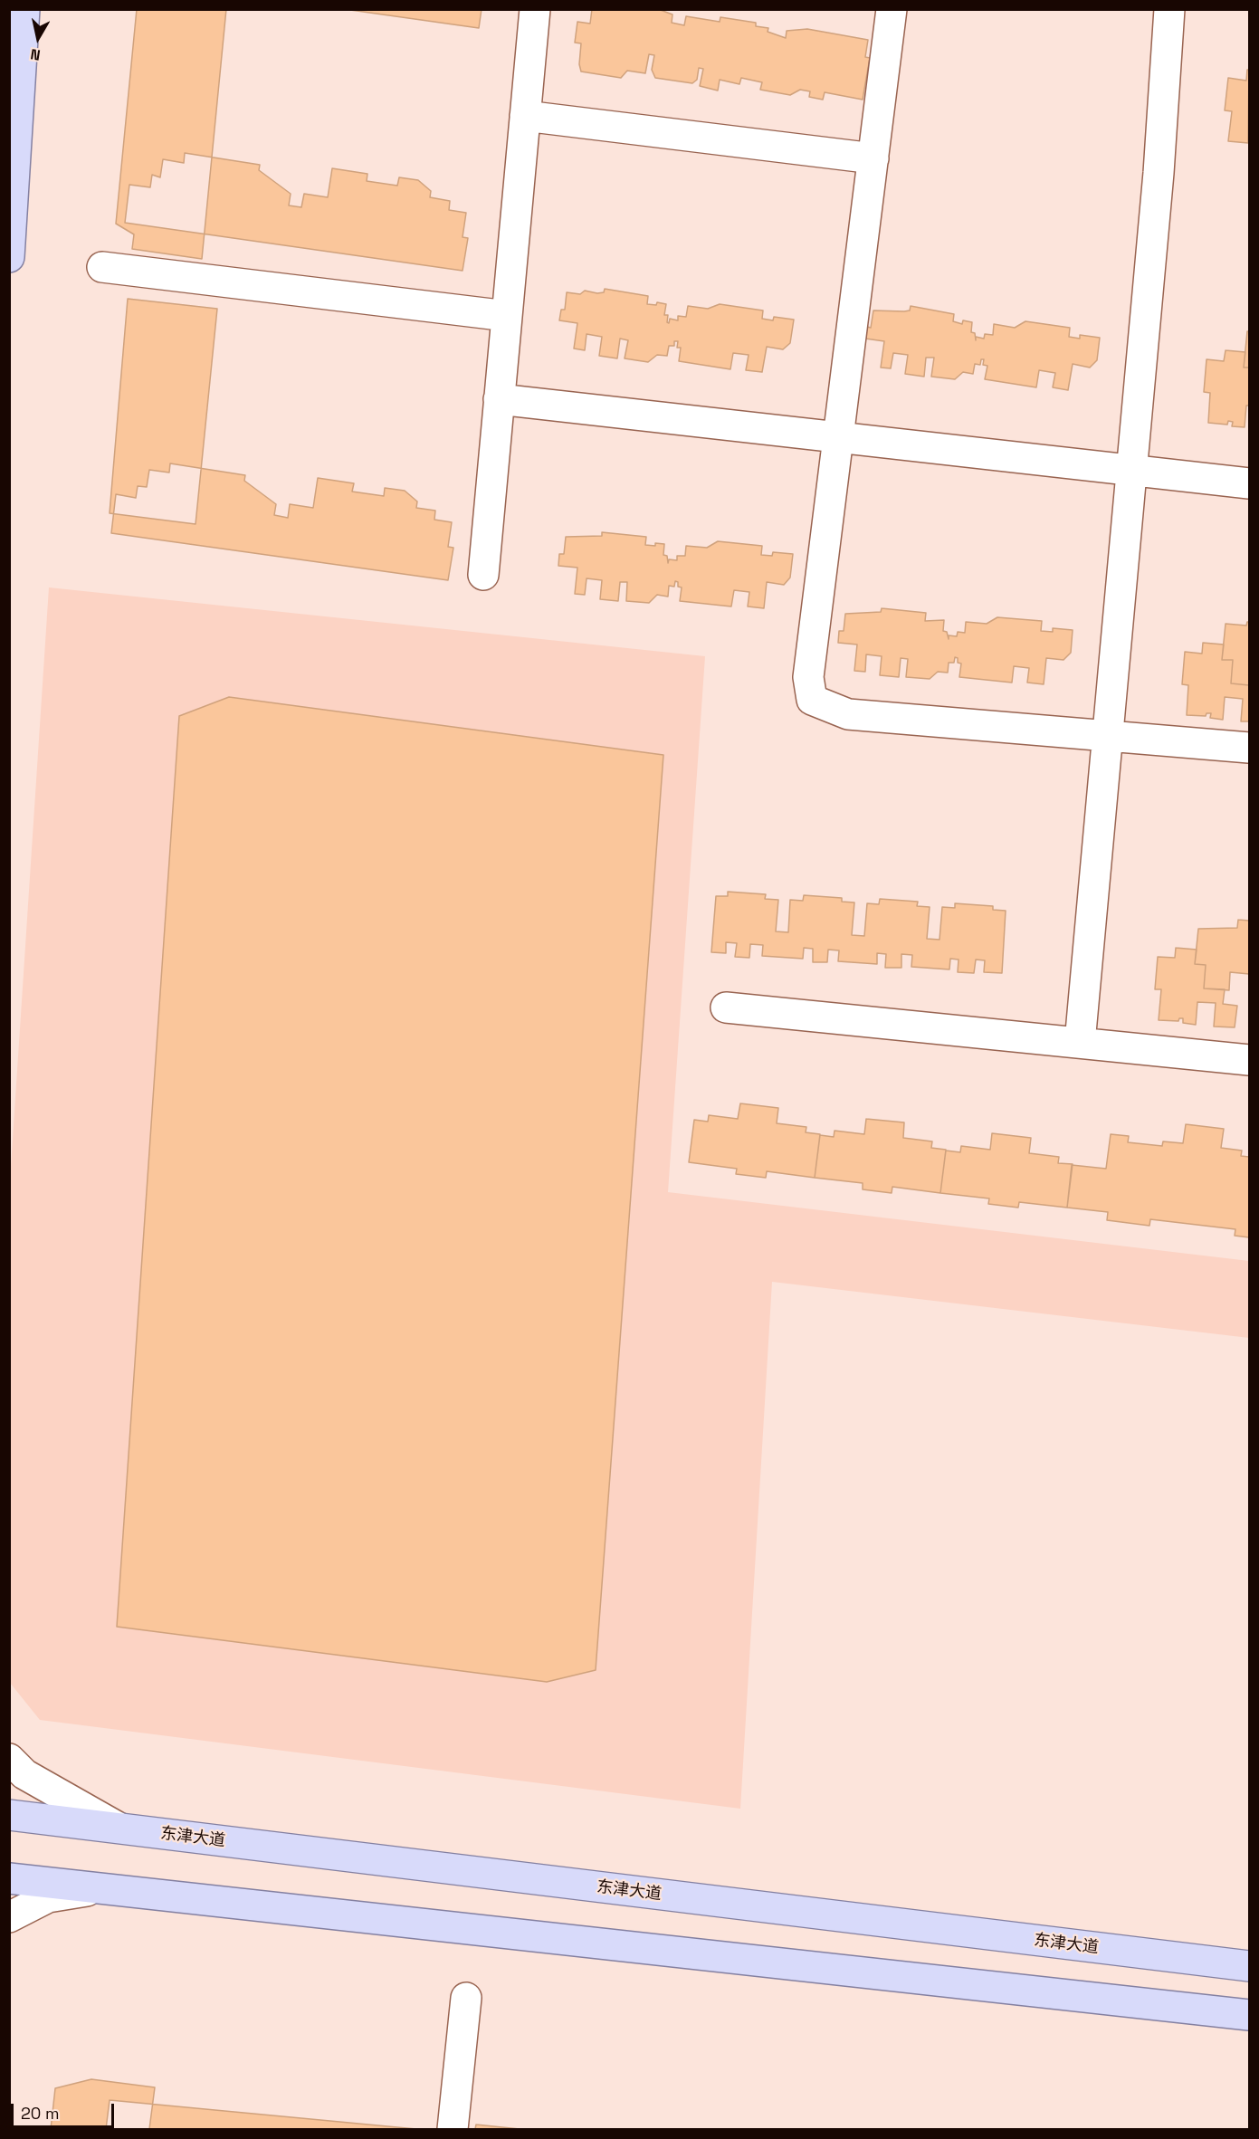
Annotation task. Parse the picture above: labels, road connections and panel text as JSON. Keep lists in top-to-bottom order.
{
  "streets": {
    "main road": ["东津大道"]
  },
  "scale_bar": "20 m",
  "north": "bottom"
}
